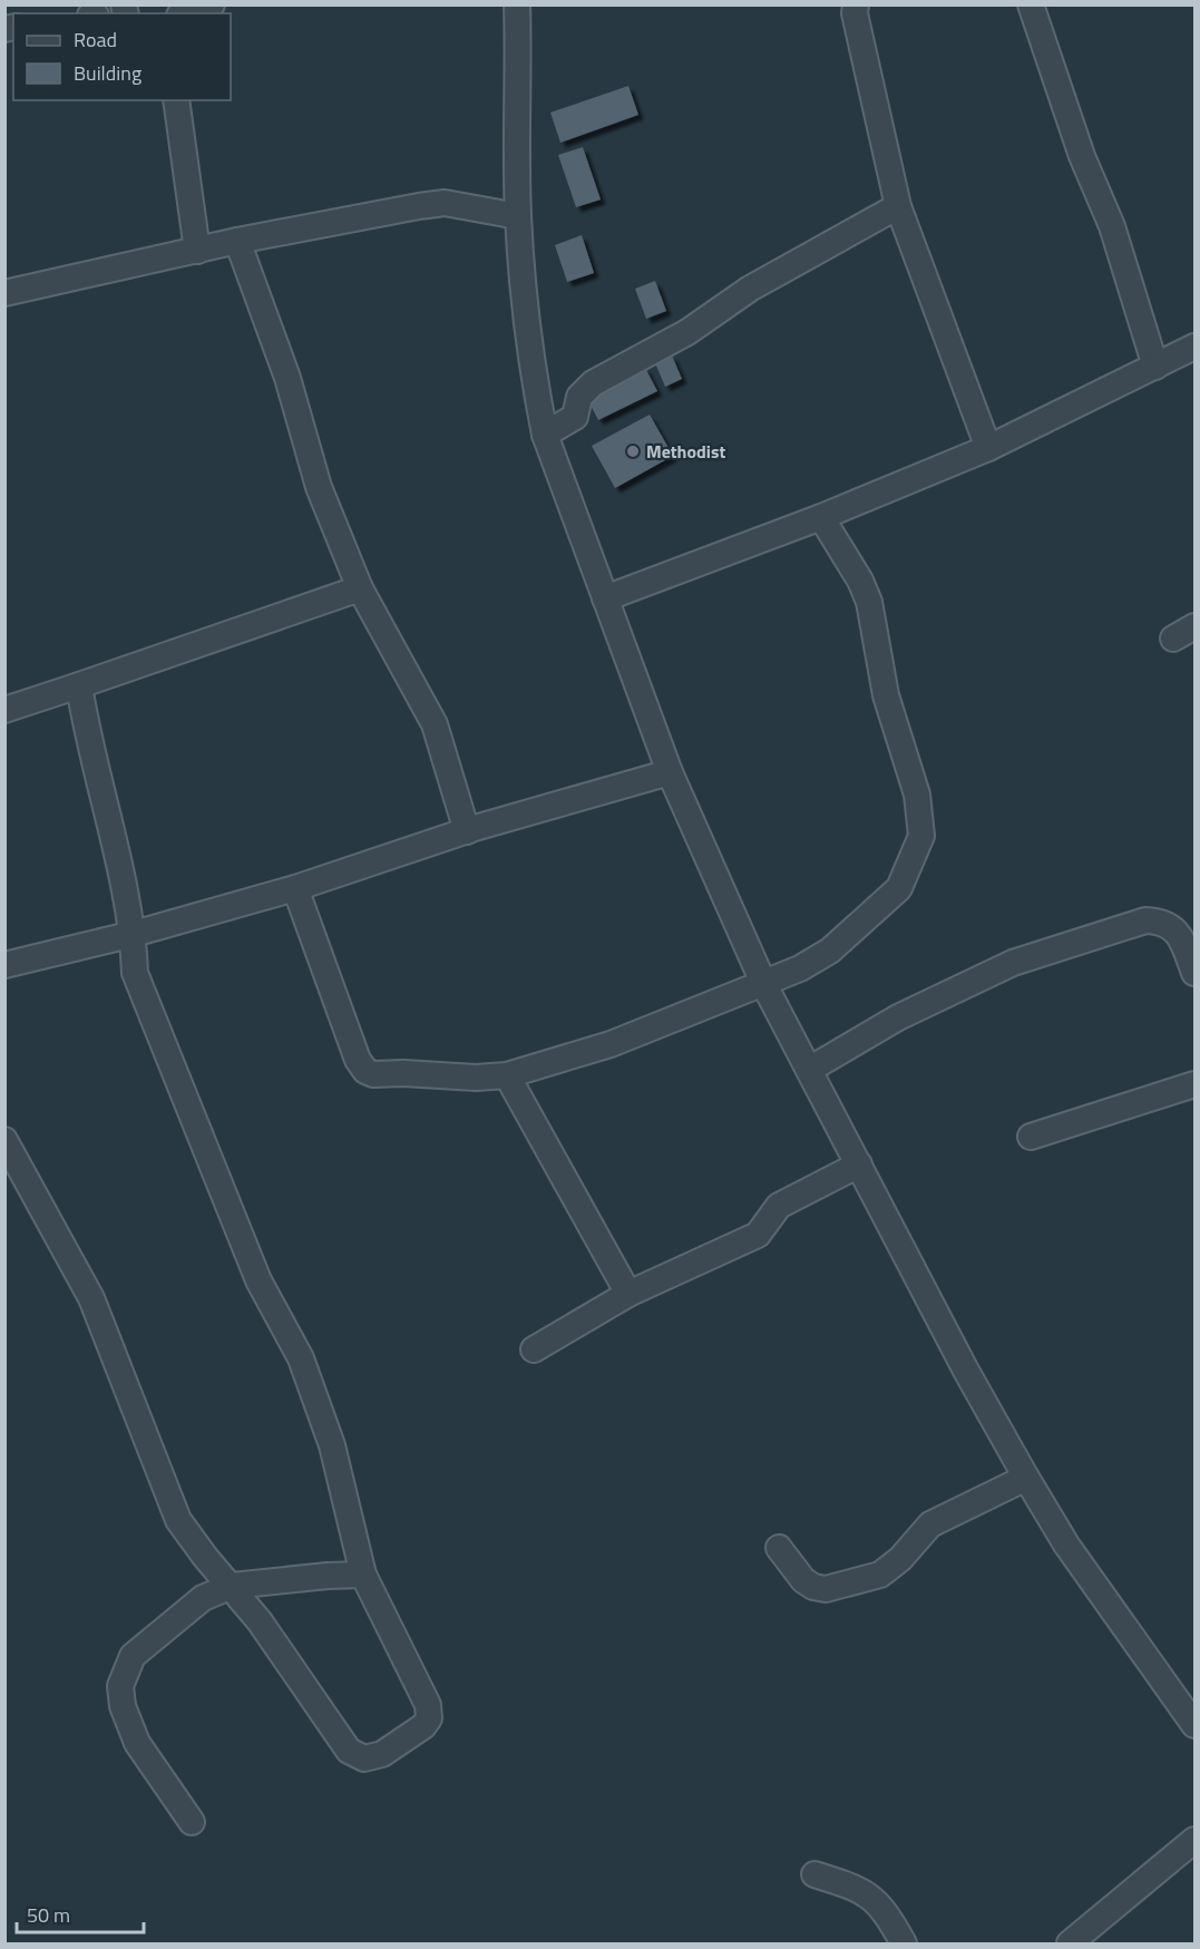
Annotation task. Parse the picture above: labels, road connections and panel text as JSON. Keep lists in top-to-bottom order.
{
  "places": ["Methodist"],
  "legend": ["Road", "Building"],
  "scale_bar": "50 m"
}
